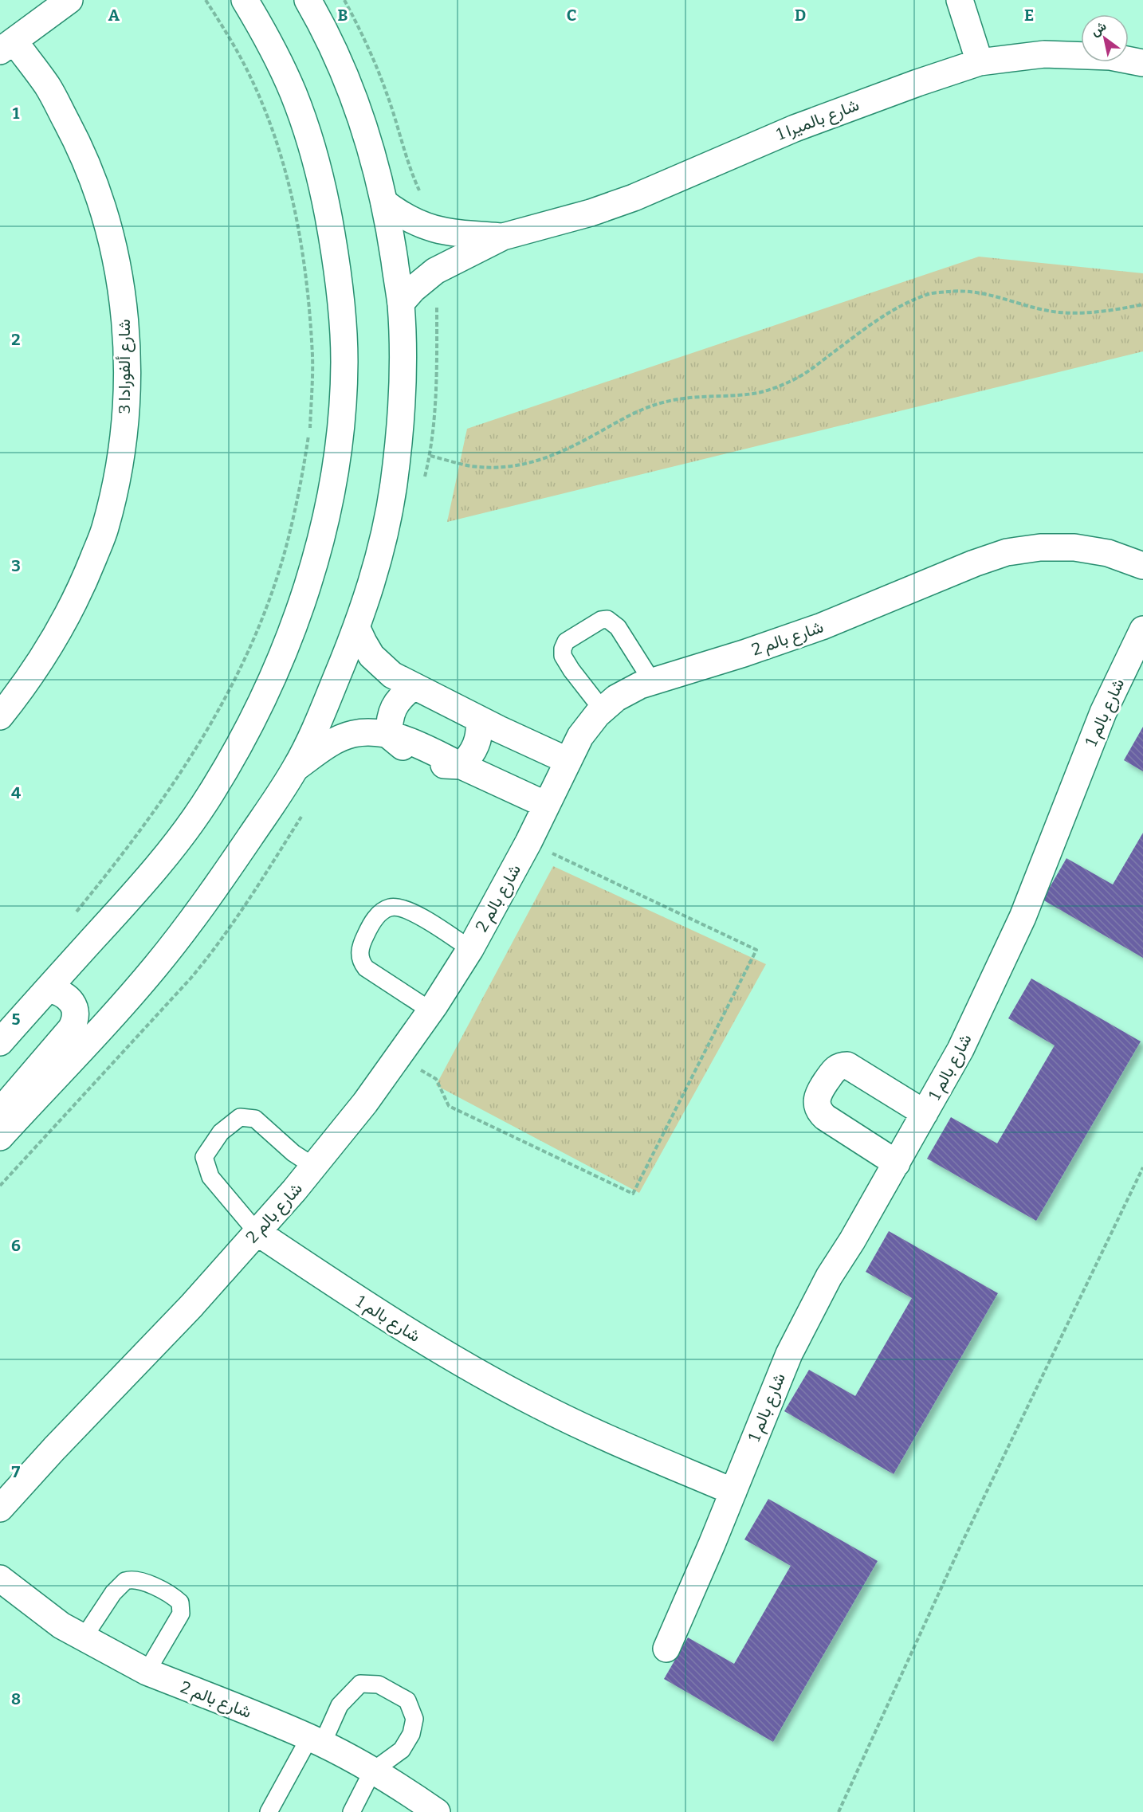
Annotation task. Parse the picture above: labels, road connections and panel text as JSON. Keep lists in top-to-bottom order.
{
  "streets": {
    "street": [
      "شارع بالميرا 1",
      "شارع ألفورادا 3",
      "شارع بالم 2",
      "شارع بالم 1"
    ]
  },
  "crossings": [
    ["شارع بالم 2", "شارع بالم 1"]
  ],
  "north": "top left",
  "grid": {
    "columns": [
      "A",
      "B",
      "C",
      "D",
      "E"
    ],
    "rows": [
      "1",
      "2",
      "3",
      "4",
      "5",
      "6",
      "7",
      "8"
    ]
  }
}
